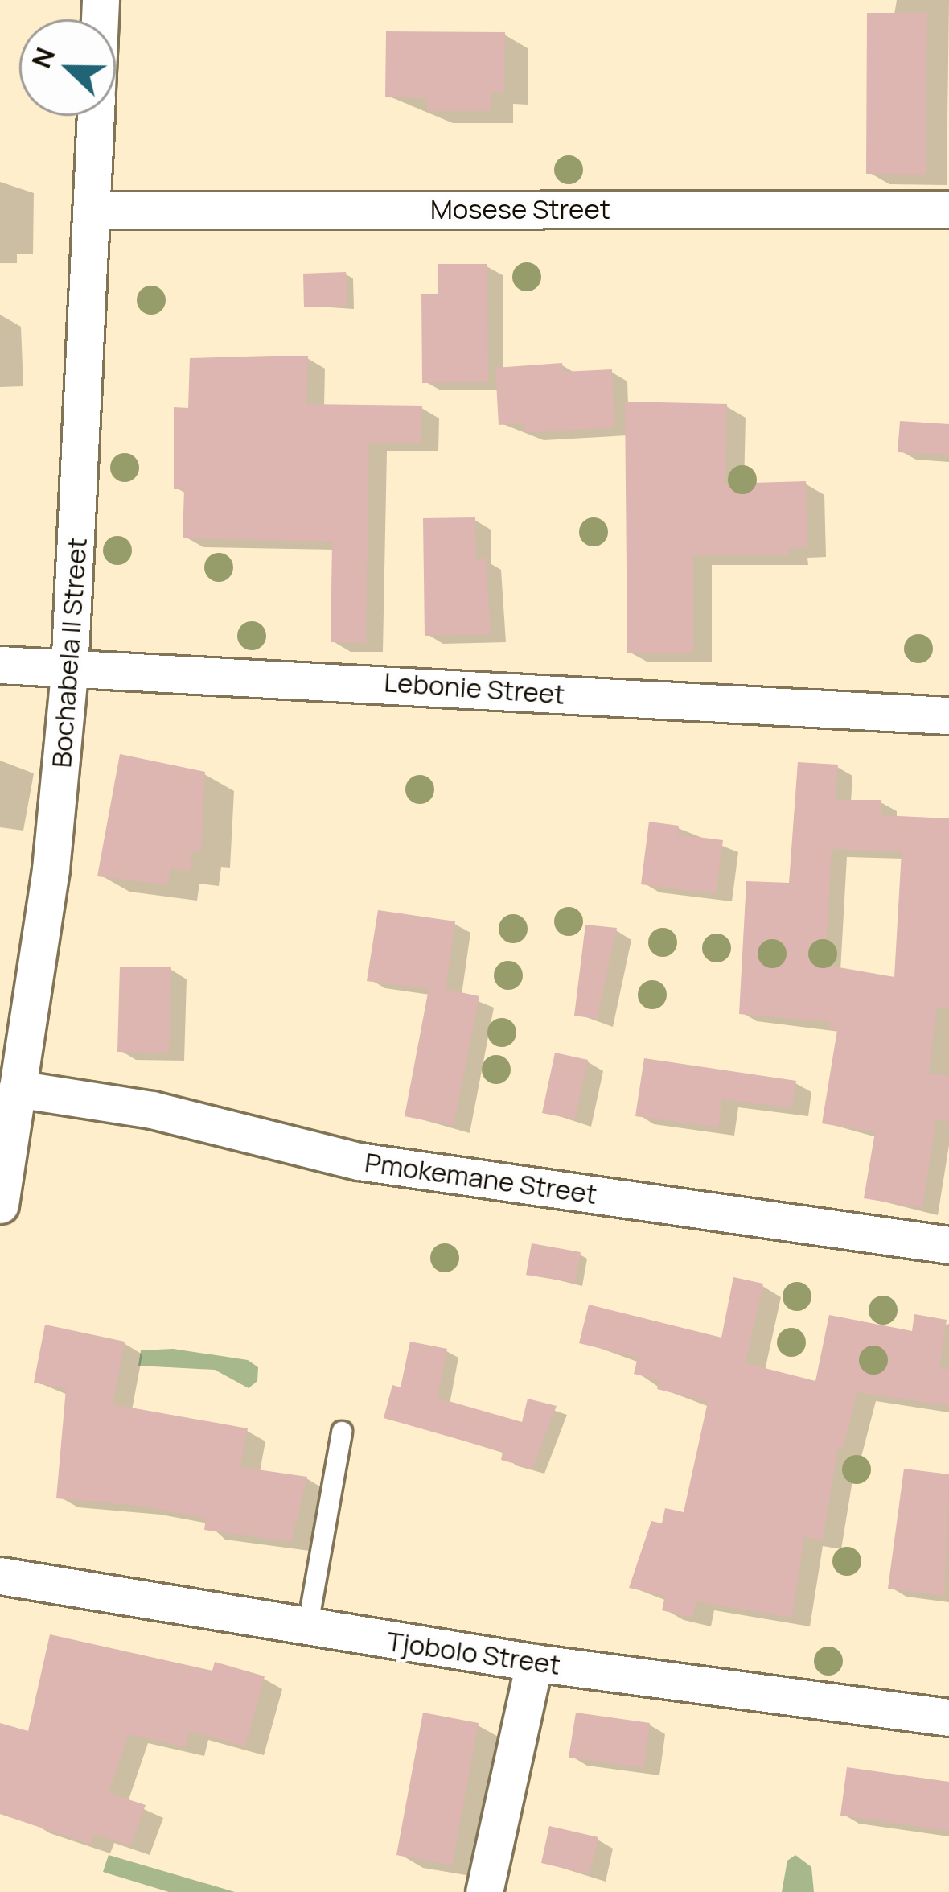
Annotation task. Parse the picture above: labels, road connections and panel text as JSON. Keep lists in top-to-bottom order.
{
  "streets": {
    "street": [
      "Mosese Street",
      "Bochabela II Street",
      "Lebonie Street",
      "Pmokemane Street",
      "Tjobolo Street"
    ]
  },
  "crossings": [
    ["Mosese Street", "Bochabela II Street"],
    ["Bochabela II Street", "Lebonie Street"],
    ["Bochabela II Street", "Pmokemane Street"]
  ],
  "north": "left"
}
